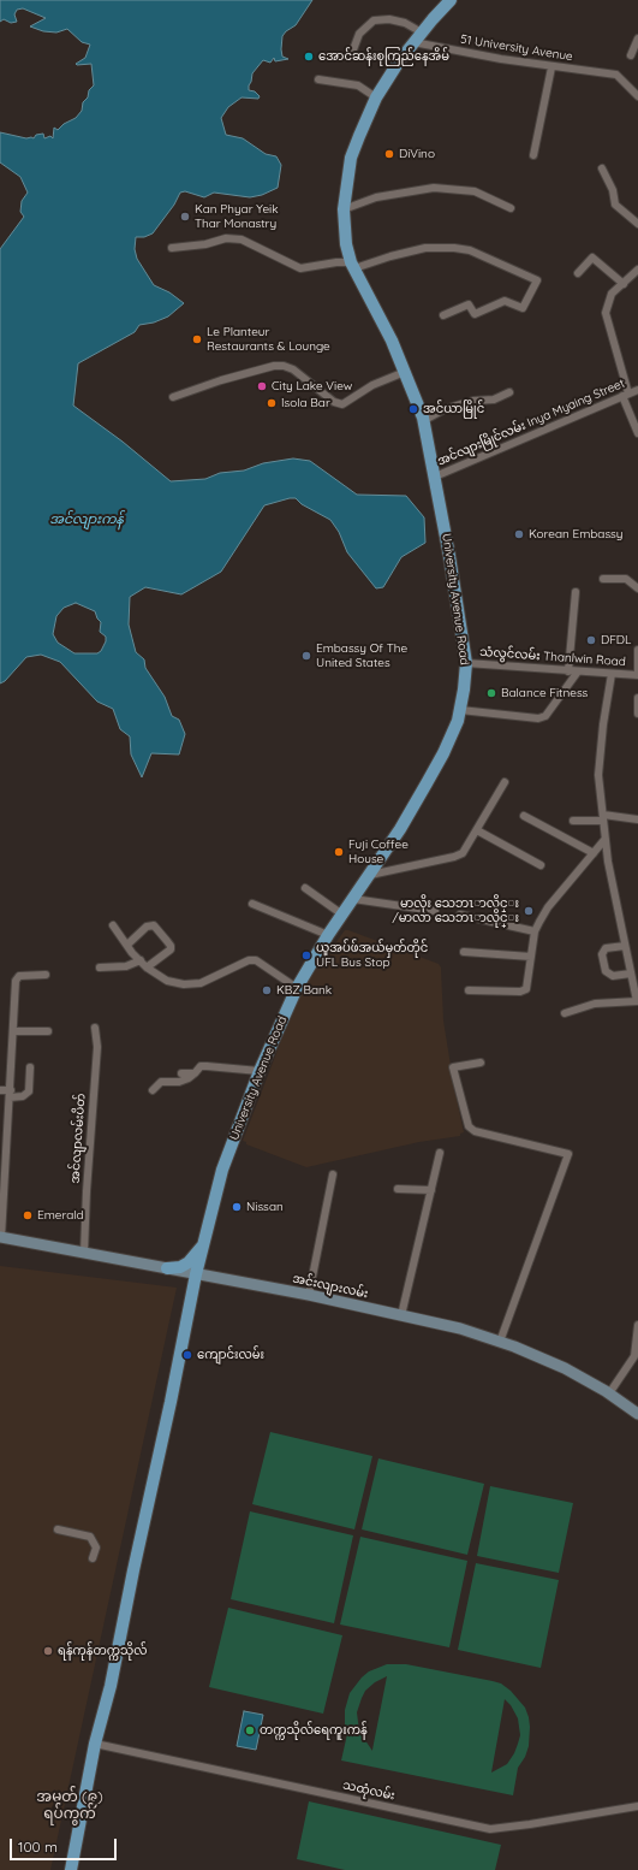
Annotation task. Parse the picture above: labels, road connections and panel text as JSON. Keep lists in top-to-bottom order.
{
  "streets": {
    "main road": ["University Avenue Road", "အင်းလျားလမ်း"],
    "street": [
      "51 University Avenue",
      "အင်လျားမြိုင်လမ်း Inya Myaing Street",
      "သံလွင်လမ်း Thanlwin Road",
      "အင်လျာလမ်းပိတ်",
      "သထုံလမ်း"
    ]
  },
  "crossings": [
    ["51 University Avenue", "University Avenue Road"],
    ["အင်လျားမြိုင်လမ်း Inya Myaing Street", "University Avenue Road"],
    ["University Avenue Road", "သံလွင်လမ်း Thanlwin Road"],
    ["University Avenue Road", "အင်းလျားလမ်း"],
    ["University Avenue Road", "သထုံလမ်း"],
    ["အင်လျာလမ်းပိတ်", "အင်းလျားလမ်း"]
  ],
  "districts": ["အမှတ် (၉) ရပ်ကွက်"],
  "water": ["အင်လျားကန်"],
  "places": [
    "အောင်ဆန်းစုကြည်နေအိမ်",
    "DiVino",
    "Kan Phyar Yeik Thar Monastry",
    "Le Planteur Restaurants & Lounge",
    "City Lake View",
    "Isola Bar",
    "အင်ယာမြိုင်",
    "Korean Embassy",
    "DFDL",
    "Embassy Of The United States",
    "Balance Fitness",
    "Fuji Coffee House",
    "မာလိုး သေဘၤာလိုင္း /မာလာ သေဘၤာလိုင္း",
    "ယူအပ်ဖ်အယ်မှတ်တိုင် UFL Bus Stop",
    "KBZ Bank",
    "Nissan",
    "Emerald",
    "ကျောင်းလမ်း",
    "ရန်ကုန်တက္ကသိုလ်",
    "တက္ကသိုလ်ရေကူးကန်"
  ],
  "scale_bar": "100 m"
}
